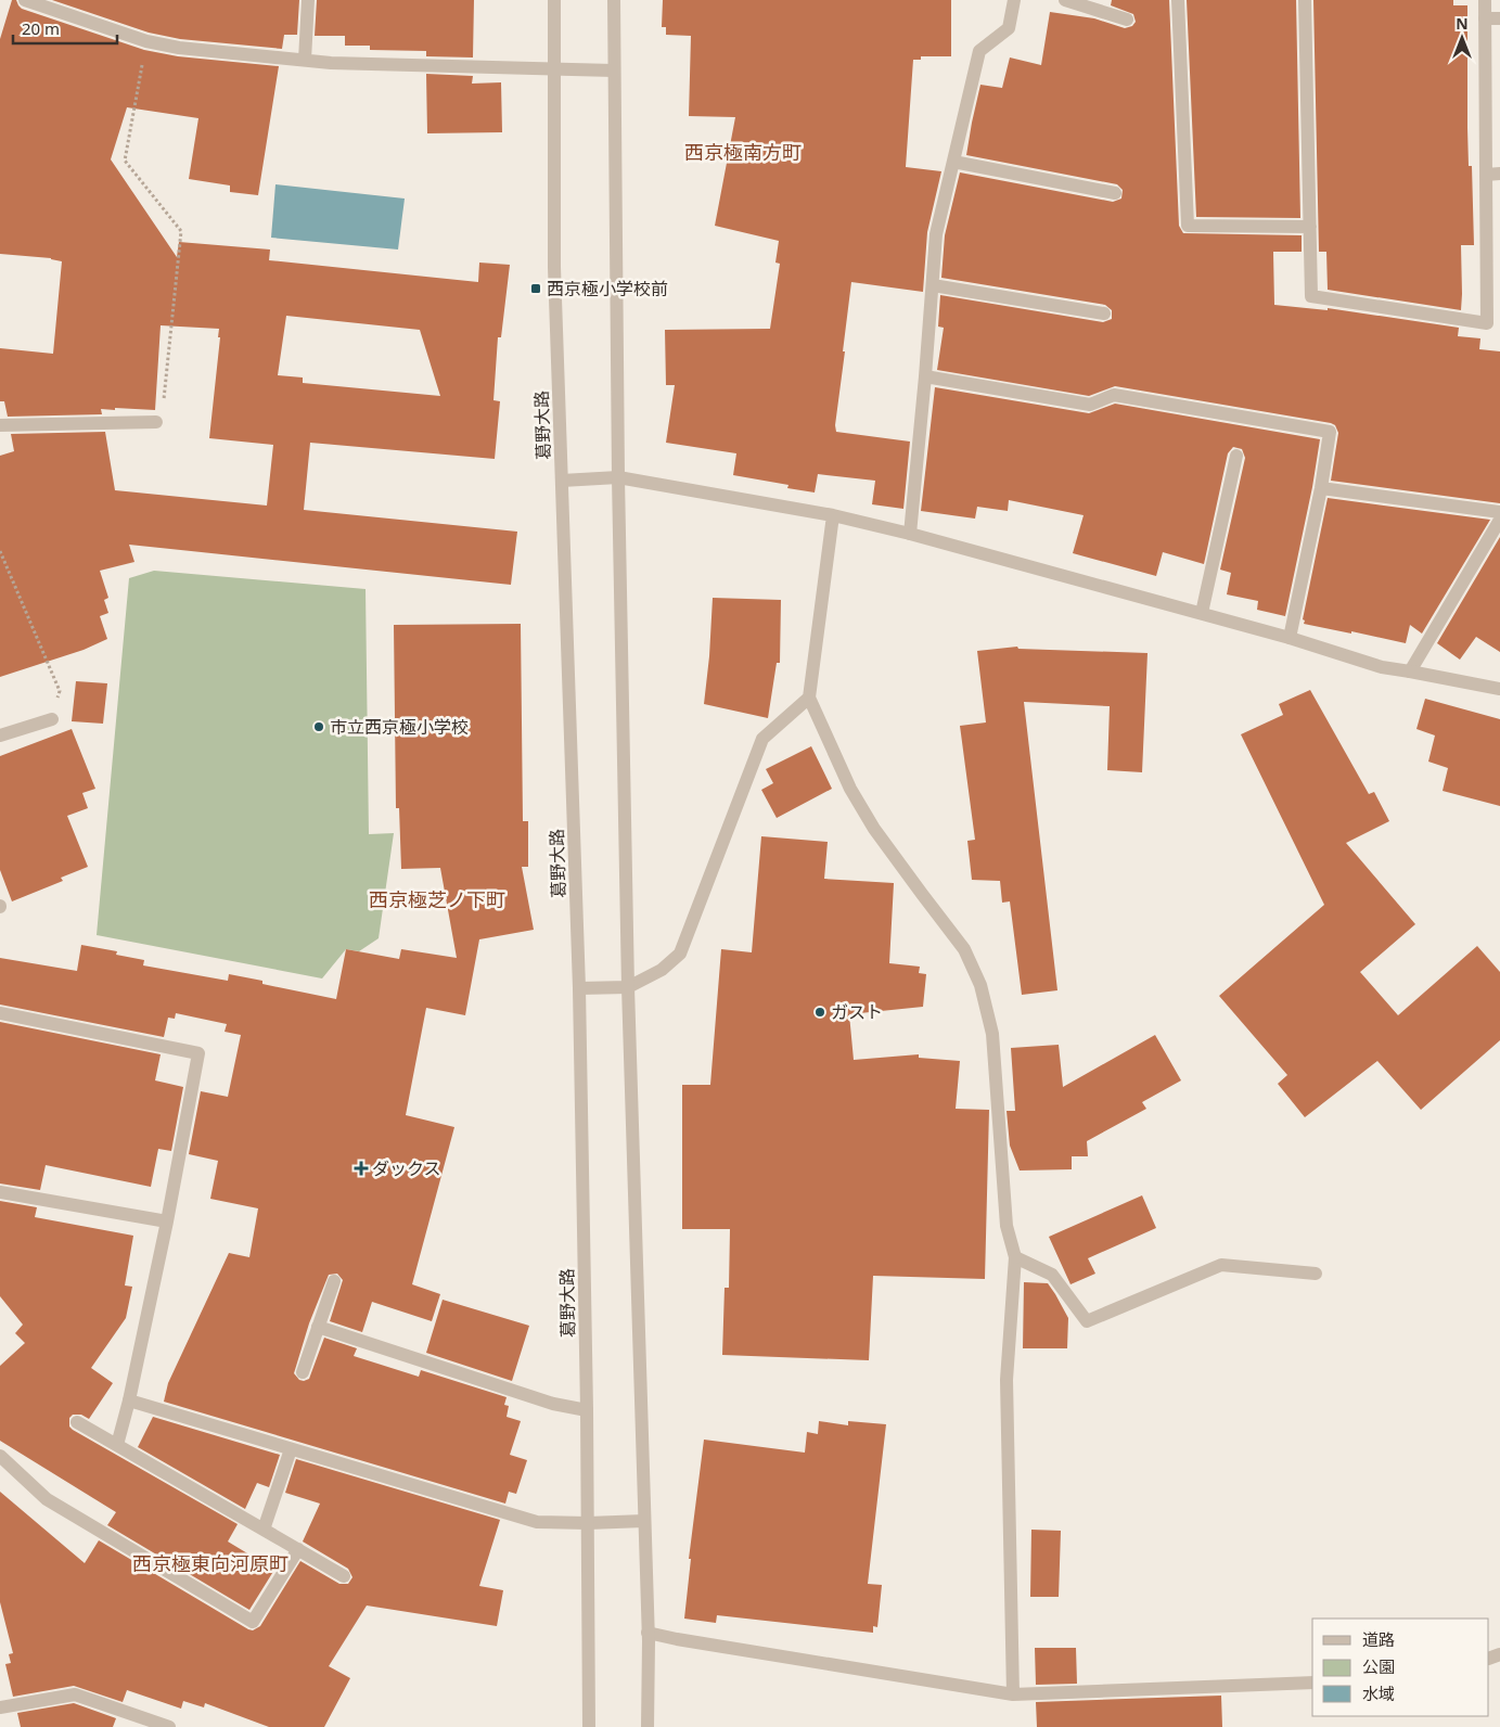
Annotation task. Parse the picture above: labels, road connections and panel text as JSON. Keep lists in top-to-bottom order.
{
  "streets": {
    "street": ["葛野大路"]
  },
  "districts": ["西京極南方町", "西京極芝ノ下町", "西京極東向河原町"],
  "places": {
    "transit": ["西京極小学校前"],
    "other": ["市立西京極小学校", "ガスト"],
    "health": ["ダックス"]
  },
  "legend": ["道路", "公園", "水域"],
  "scale_bar": "20 m",
  "north": "top"
}
